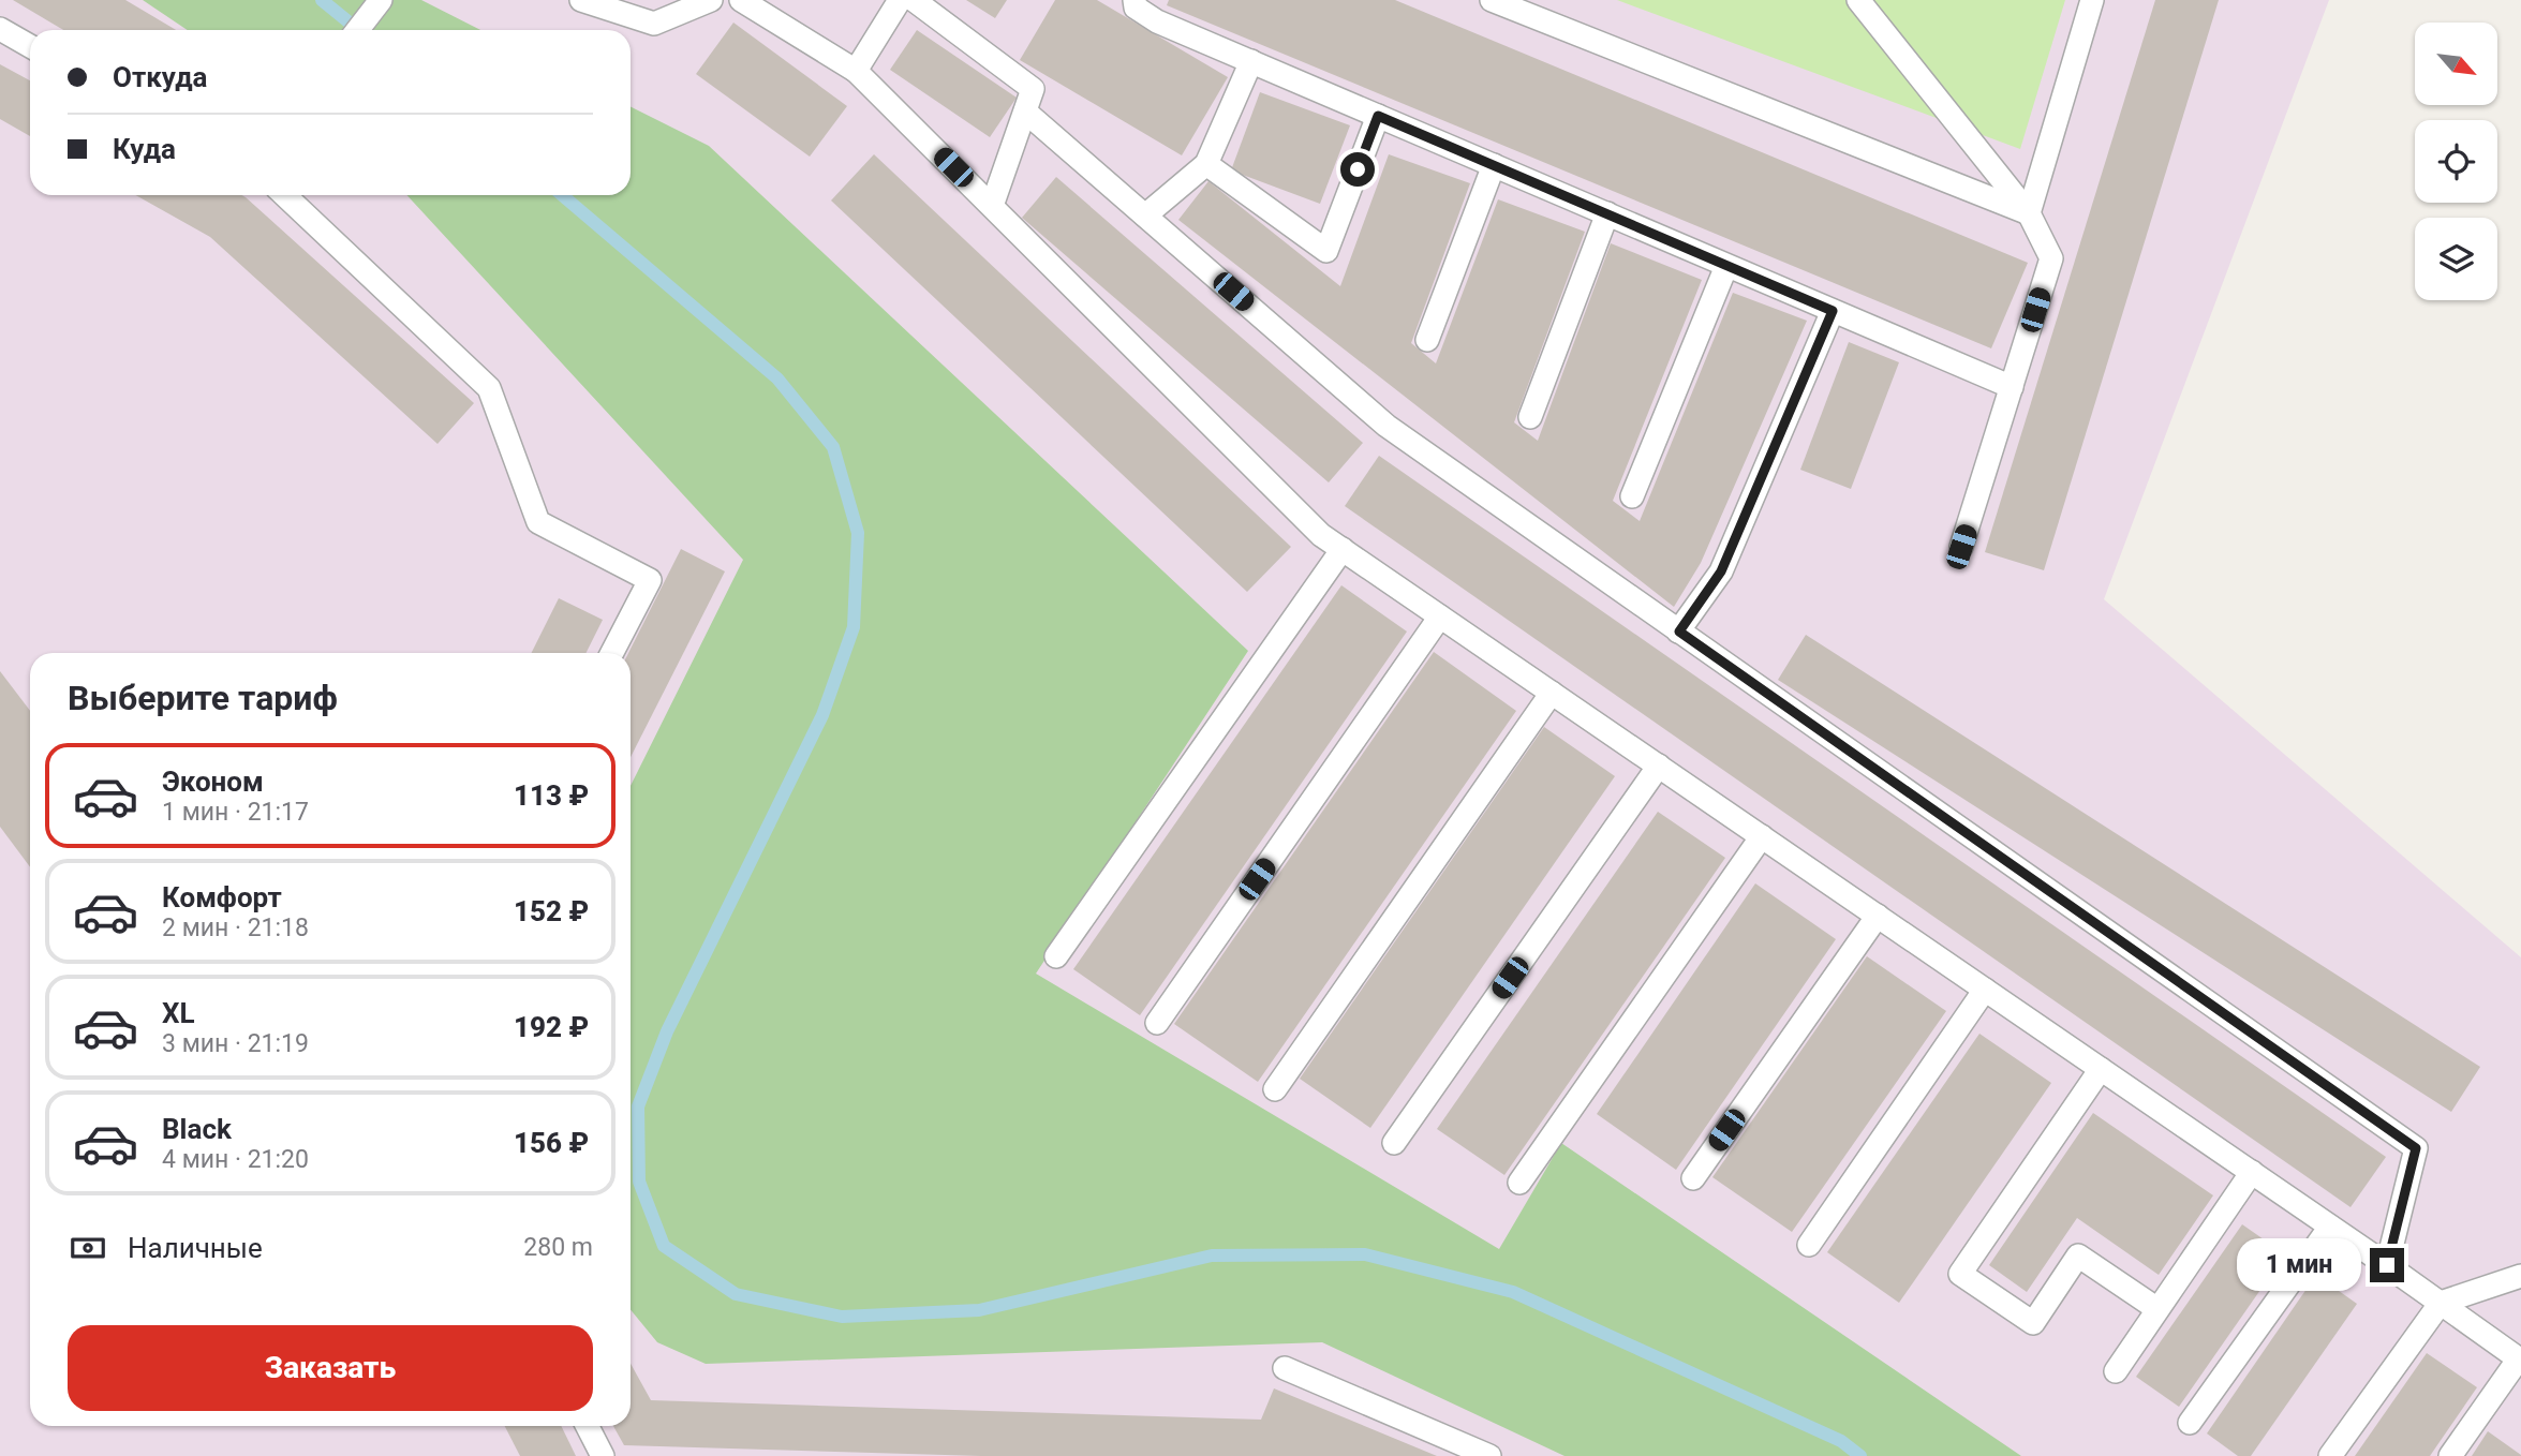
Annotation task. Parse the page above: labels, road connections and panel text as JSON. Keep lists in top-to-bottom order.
{
  "north": "bottom right",
  "page": {
    "banner": ["Откуда", "Куда"],
    "heading": "Выберите тариф",
    "list": [
      {
        "name": "Эконом",
        "note": "1 мин · 21:17",
        "value": "113 ₽"
      },
      {
        "name": "Комфорт",
        "note": "2 мин · 21:18",
        "value": "152 ₽"
      },
      {
        "name": "XL",
        "note": "3 мин · 21:19",
        "value": "192 ₽"
      },
      {
        "name": "Black",
        "note": "4 мин · 21:20",
        "value": "156 ₽"
      }
    ],
    "pay": ["Наличные", "280 m"],
    "bubble": "1 мин",
    "buttons": "Заказать"
  }
}
